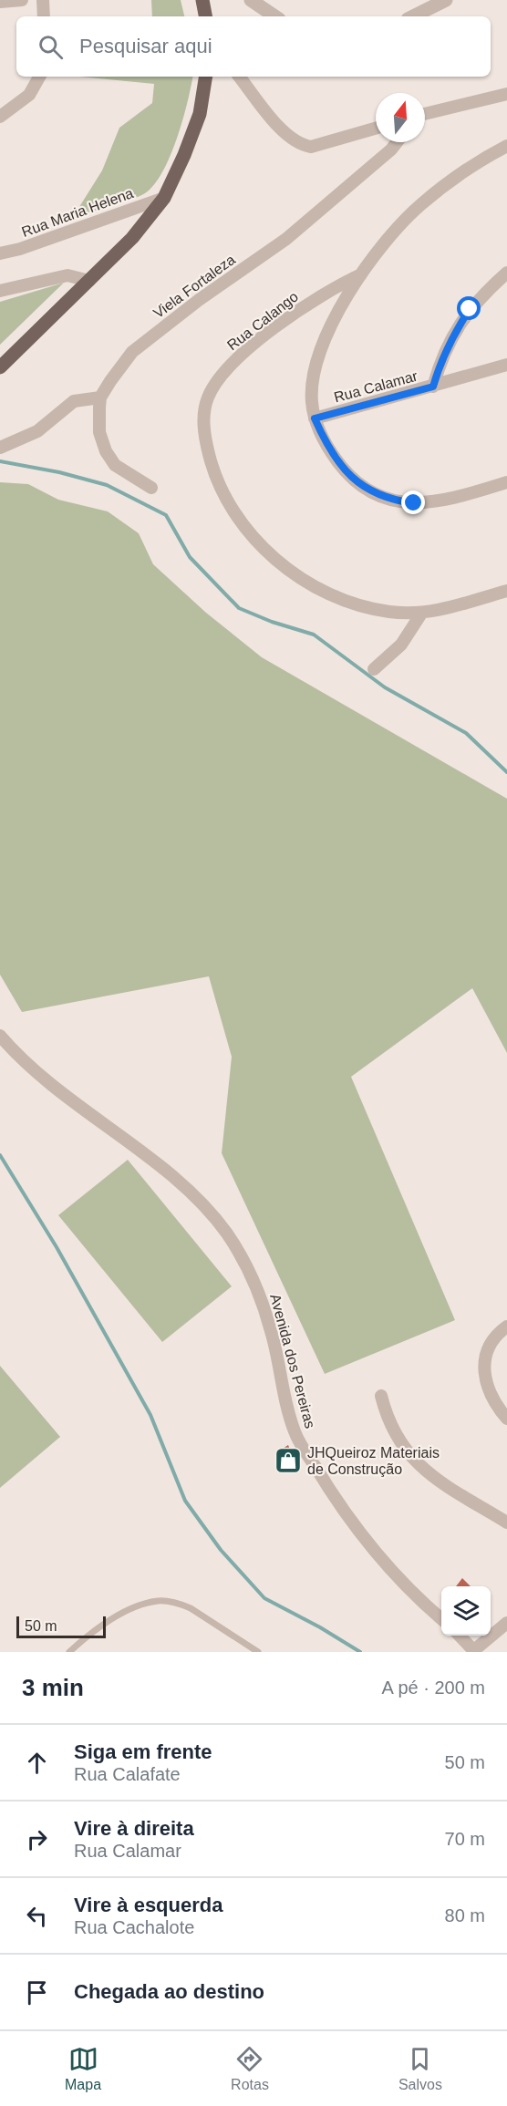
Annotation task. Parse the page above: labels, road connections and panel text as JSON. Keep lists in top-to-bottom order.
{
  "streets": {
    "street": [
      "Rua Maria Helena",
      "Viela Fortaleza",
      "Rua Calango",
      "Rua Calamar",
      "Avenida dos Pereiras"
    ]
  },
  "places": {
    "shop": ["JHQueiroz Materiais de Construção"]
  },
  "scale_bar": "50 m",
  "north": "top",
  "page": {
    "search": "Pesquisar aqui",
    "scale": "50 m",
    "heading": ["3 min", "A pé · 200 m"],
    "list": [
      ["Siga em frente", "Rua Calafate", "50 m"],
      ["Vire à direita", "Rua Calamar", "70 m"],
      ["Vire à esquerda", "Rua Cachalote", "80 m"],
      "Chegada ao destino"
    ],
    "nav": ["Mapa", "Rotas", "Salvos"]
  }
}
